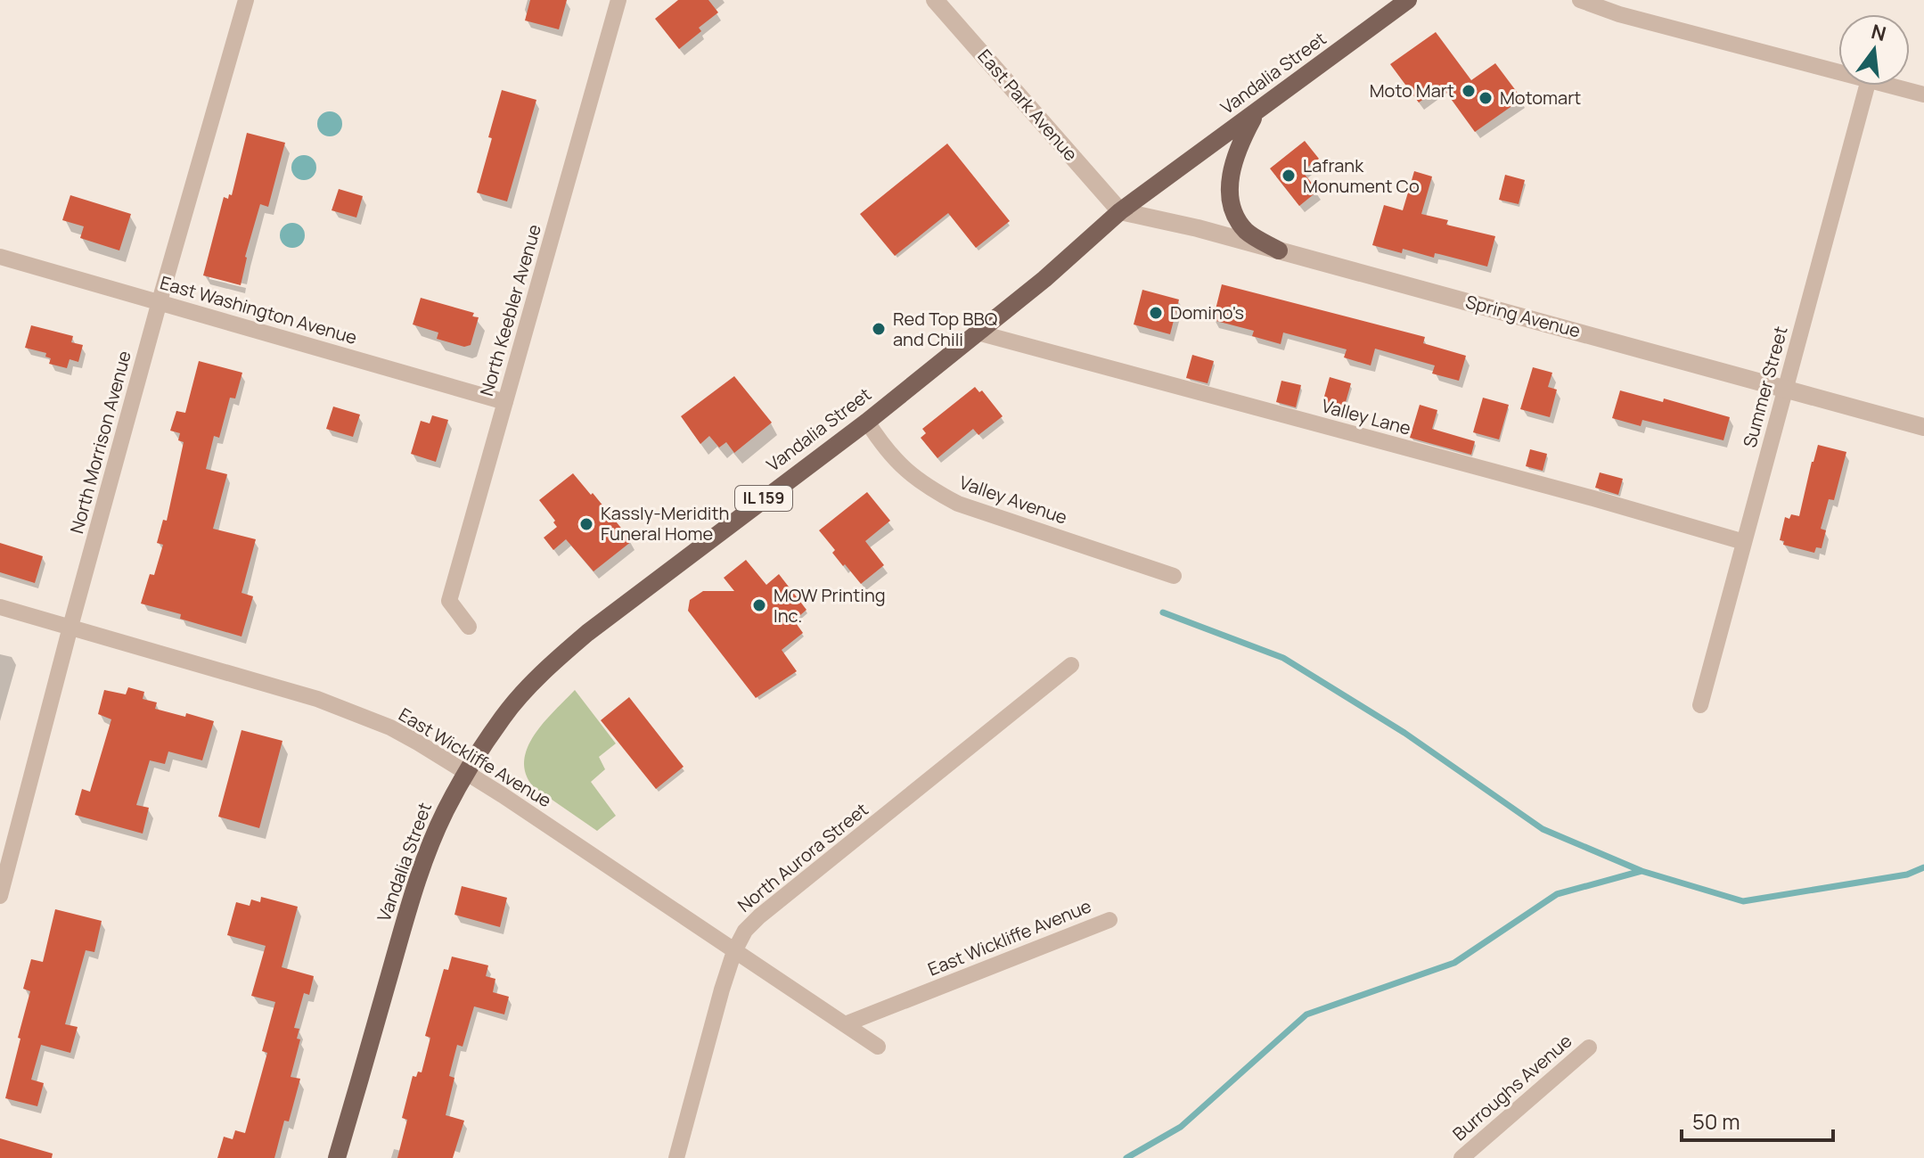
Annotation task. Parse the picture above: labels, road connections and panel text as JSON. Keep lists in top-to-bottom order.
{
  "streets": {
    "main road": ["Vandalia Street", "IL 159"],
    "street": [
      "East Park Avenue",
      "East Washington Avenue",
      "North Keebler Avenue",
      "Spring Avenue",
      "Summer Street",
      "Valley Lane",
      "North Morrison Avenue",
      "Valley Avenue",
      "East Wickliffe Avenue",
      "North Aurora Street",
      "Burroughs Avenue"
    ]
  },
  "crossings": [
    ["Vandalia Street", "East Park Avenue"],
    ["Vandalia Street", "Spring Avenue"],
    ["Vandalia Street", "Valley Lane"],
    ["Vandalia Street", "Valley Avenue"],
    ["Vandalia Street", "East Wickliffe Avenue"],
    ["East Park Avenue", "Spring Avenue"],
    ["East Washington Avenue", "North Keebler Avenue"],
    ["East Washington Avenue", "North Morrison Avenue"],
    ["Spring Avenue", "Summer Street"],
    ["Summer Street", "Valley Lane"],
    ["North Morrison Avenue", "East Wickliffe Avenue"],
    ["East Wickliffe Avenue", "North Aurora Street"]
  ],
  "places": [
    "Moto Mart",
    "Motomart",
    "Lafrank Monument Co",
    "Domino's",
    "Red Top BBQ and Chili",
    "Kassly-Meridith Funeral Home",
    "MOW Printing Inc."
  ],
  "scale_bar": "50 m",
  "north": "top"
}
